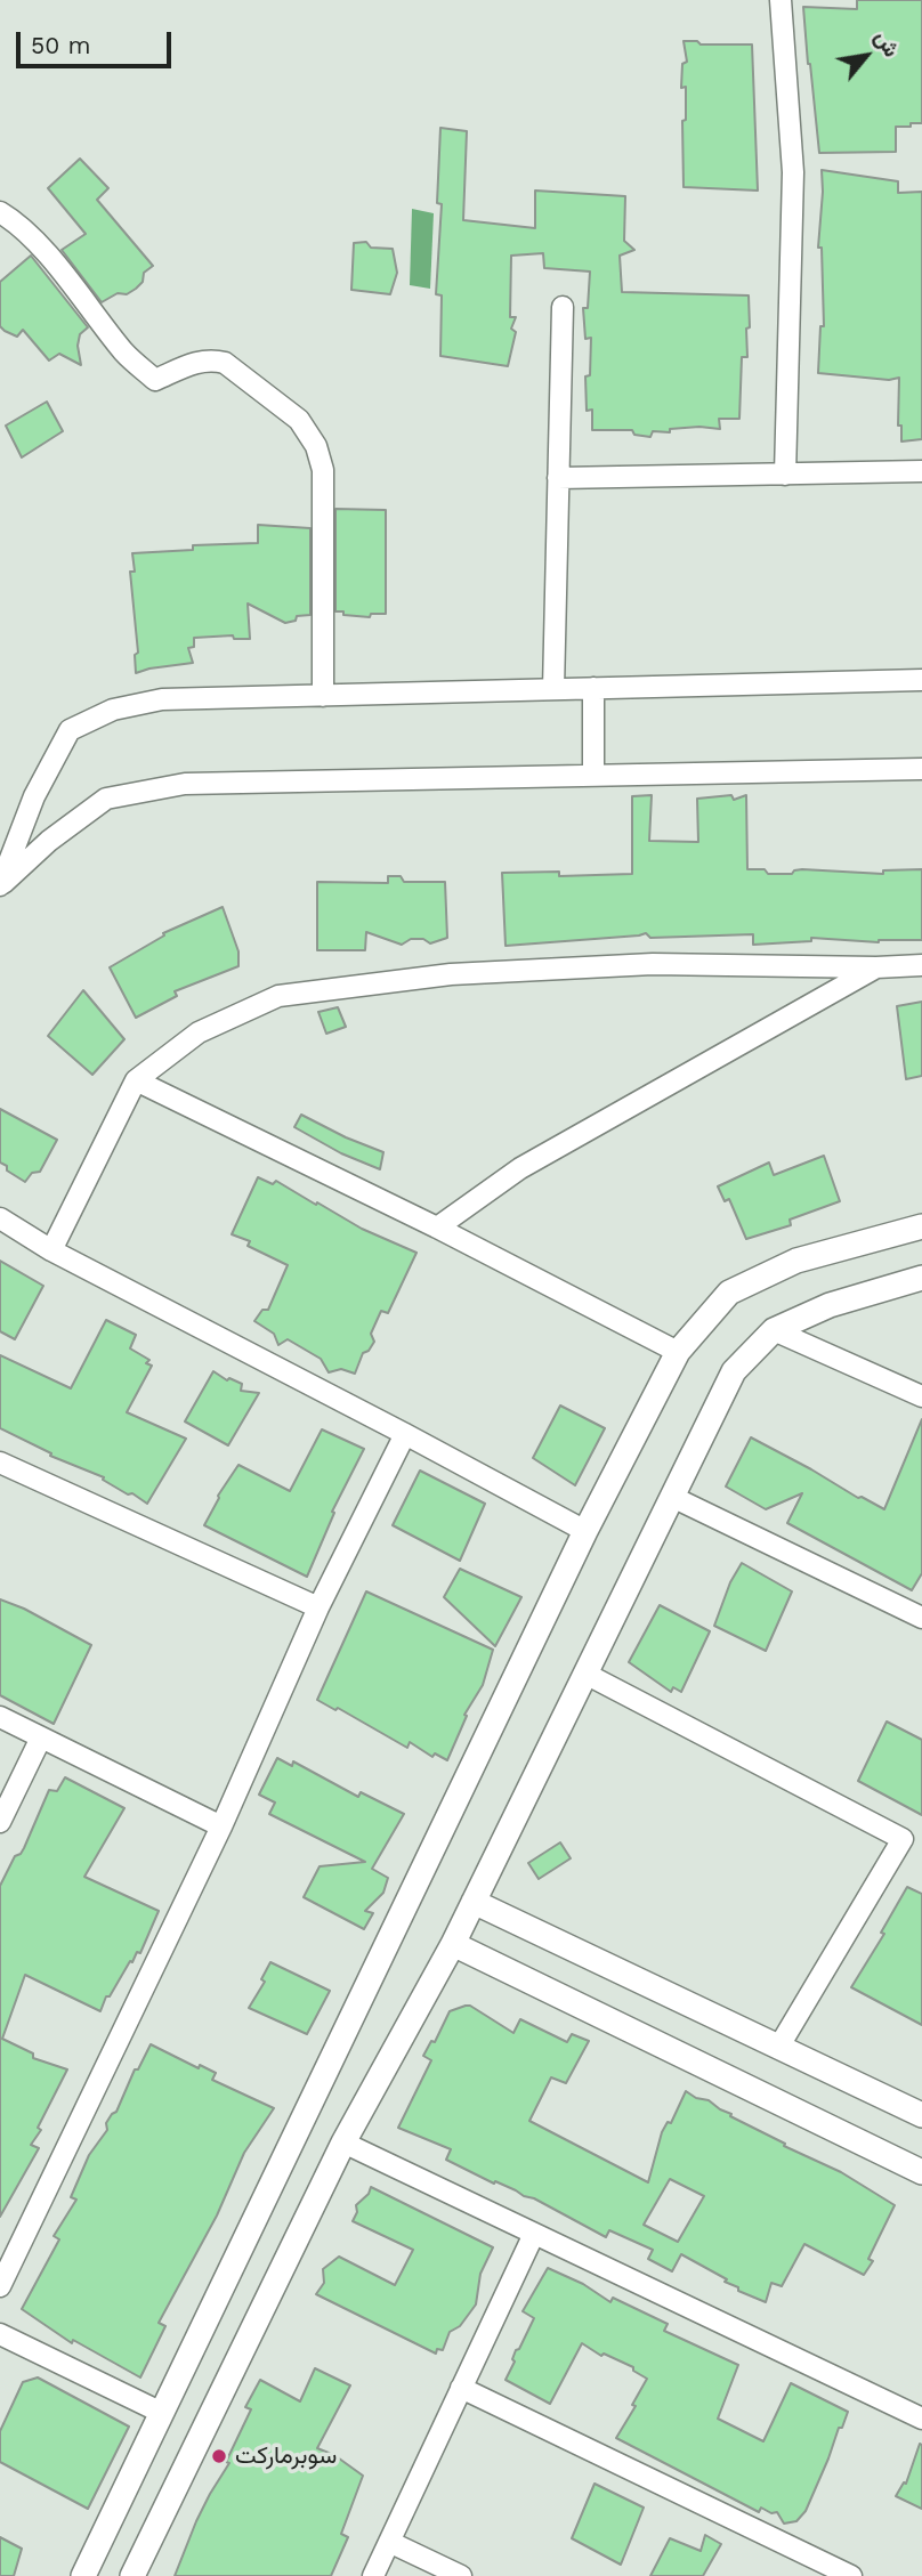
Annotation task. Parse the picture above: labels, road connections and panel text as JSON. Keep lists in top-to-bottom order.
{
  "places": ["سوبرماركت"],
  "scale_bar": "50 m",
  "north": "top right"
}
